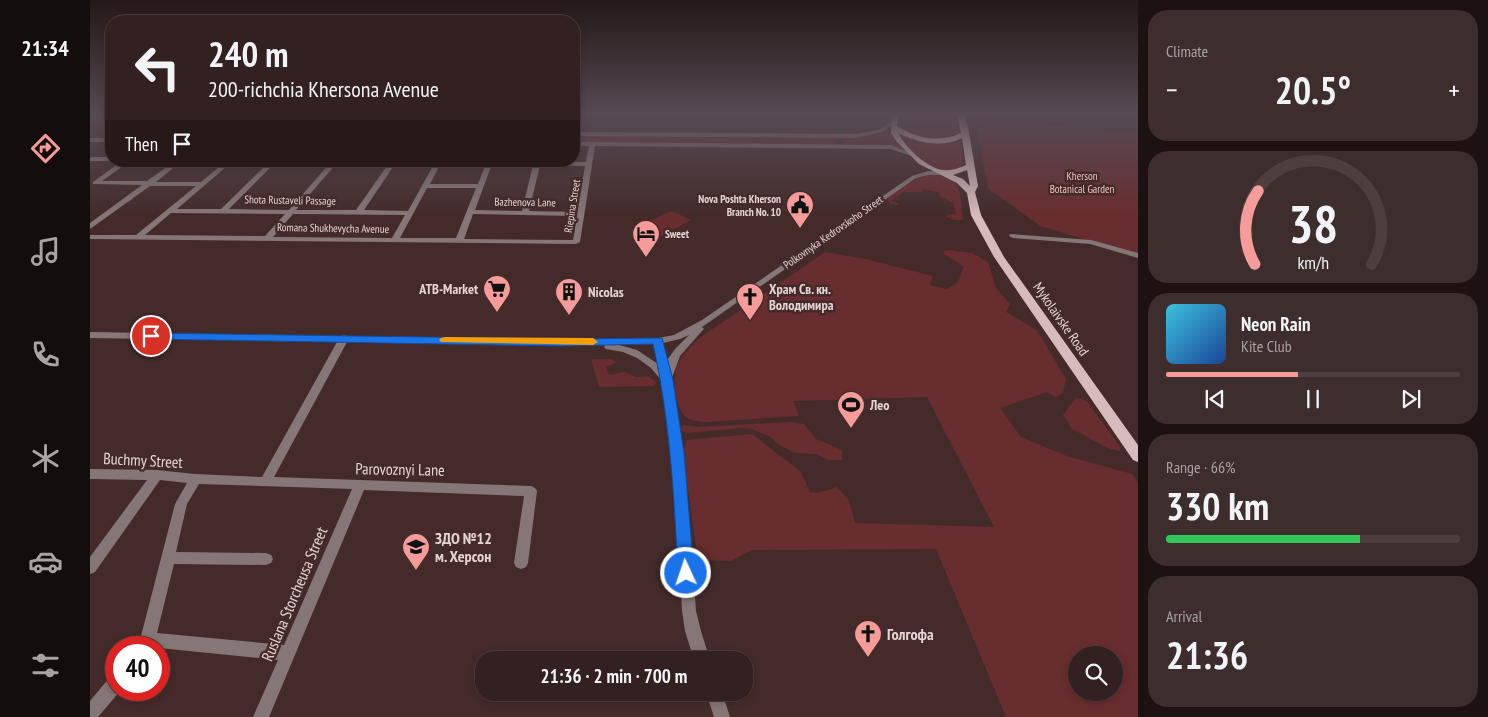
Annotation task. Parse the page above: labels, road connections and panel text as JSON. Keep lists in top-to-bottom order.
{
  "streets": {
    "main road": ["Mykolaivske Road"],
    "street": [
      "Shota Rustaveli Passage",
      "Bazhenova Lane",
      "Riepina Street",
      "Romana Shukhevycha Avenue",
      "Polkovnyka Kedrovskoho Street",
      "Buchmy Street",
      "Parovoznyi Lane",
      "Ruslana Storcheusa Street"
    ]
  },
  "crossings": [
    ["Bazhenova Lane", "Riepina Street"],
    ["Riepina Street", "Romana Shukhevycha Avenue"],
    ["Buchmy Street", "Parovoznyi Lane"],
    ["Parovoznyi Lane", "Ruslana Storcheusa Street"]
  ],
  "parks": ["Kherson Botanical Garden"],
  "places": {
    "public building": ["Nova Poshta Kherson Branch No. 10"],
    "hotel": ["Sweet"],
    "supermarket": ["ATB-Market"],
    "building": ["Nicolas"],
    "church": ["Храм Св. кн. Володимира", "Голгофа"],
    "sports": ["Лео"],
    "school or university": ["ЗДО №12 м. Херсон"]
  },
  "page": {
    "tabs": "21:34",
    "tile": [
      "Climate",
      ["Range · 66%", "330 km"],
      ["Arrival", "21:36"]
    ],
    "turn": ["240 m", "200-richchia Khersona Avenue"],
    "heat": ["−", "20.5°", "+"],
    "then": "Then",
    "song": ["Neon Rain", "Kite Club"],
    "limit": "40",
    "trip": "21:36 · 2 min · 700 m",
    "gauge": ["38", "km/h"]
  }
}
